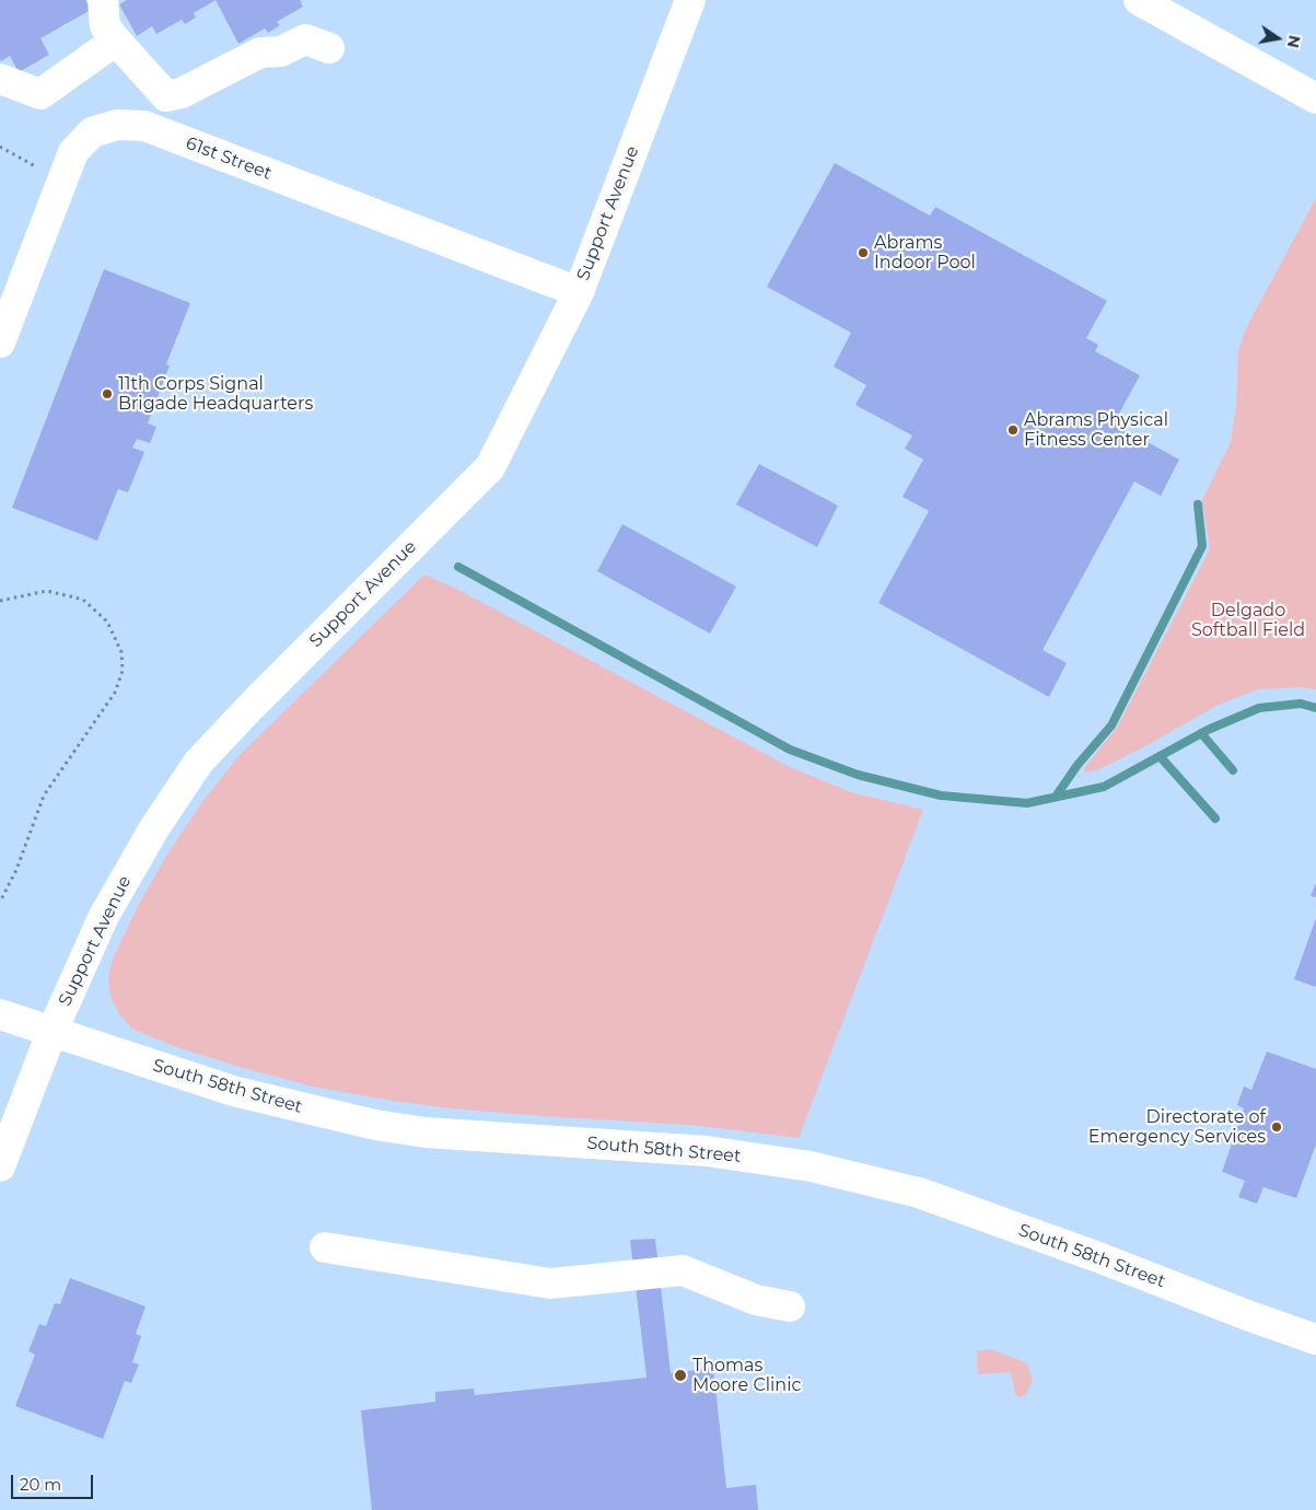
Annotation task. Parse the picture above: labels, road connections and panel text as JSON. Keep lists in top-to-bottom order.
{
  "streets": {
    "street": ["61st Street", "Support Avenue", "South 58th Street"]
  },
  "crossings": [
    ["61st Street", "Support Avenue"],
    ["Support Avenue", "South 58th Street"]
  ],
  "parks": ["Delgado Softball Field"],
  "places": [
    "Abrams Indoor Pool",
    "11th Corps Signal Brigade Headquarters",
    "Abrams Physical Fitness Center",
    "Directorate of Emergency Services",
    "Thomas Moore Clinic"
  ],
  "scale_bar": "20 m",
  "north": "right"
}
